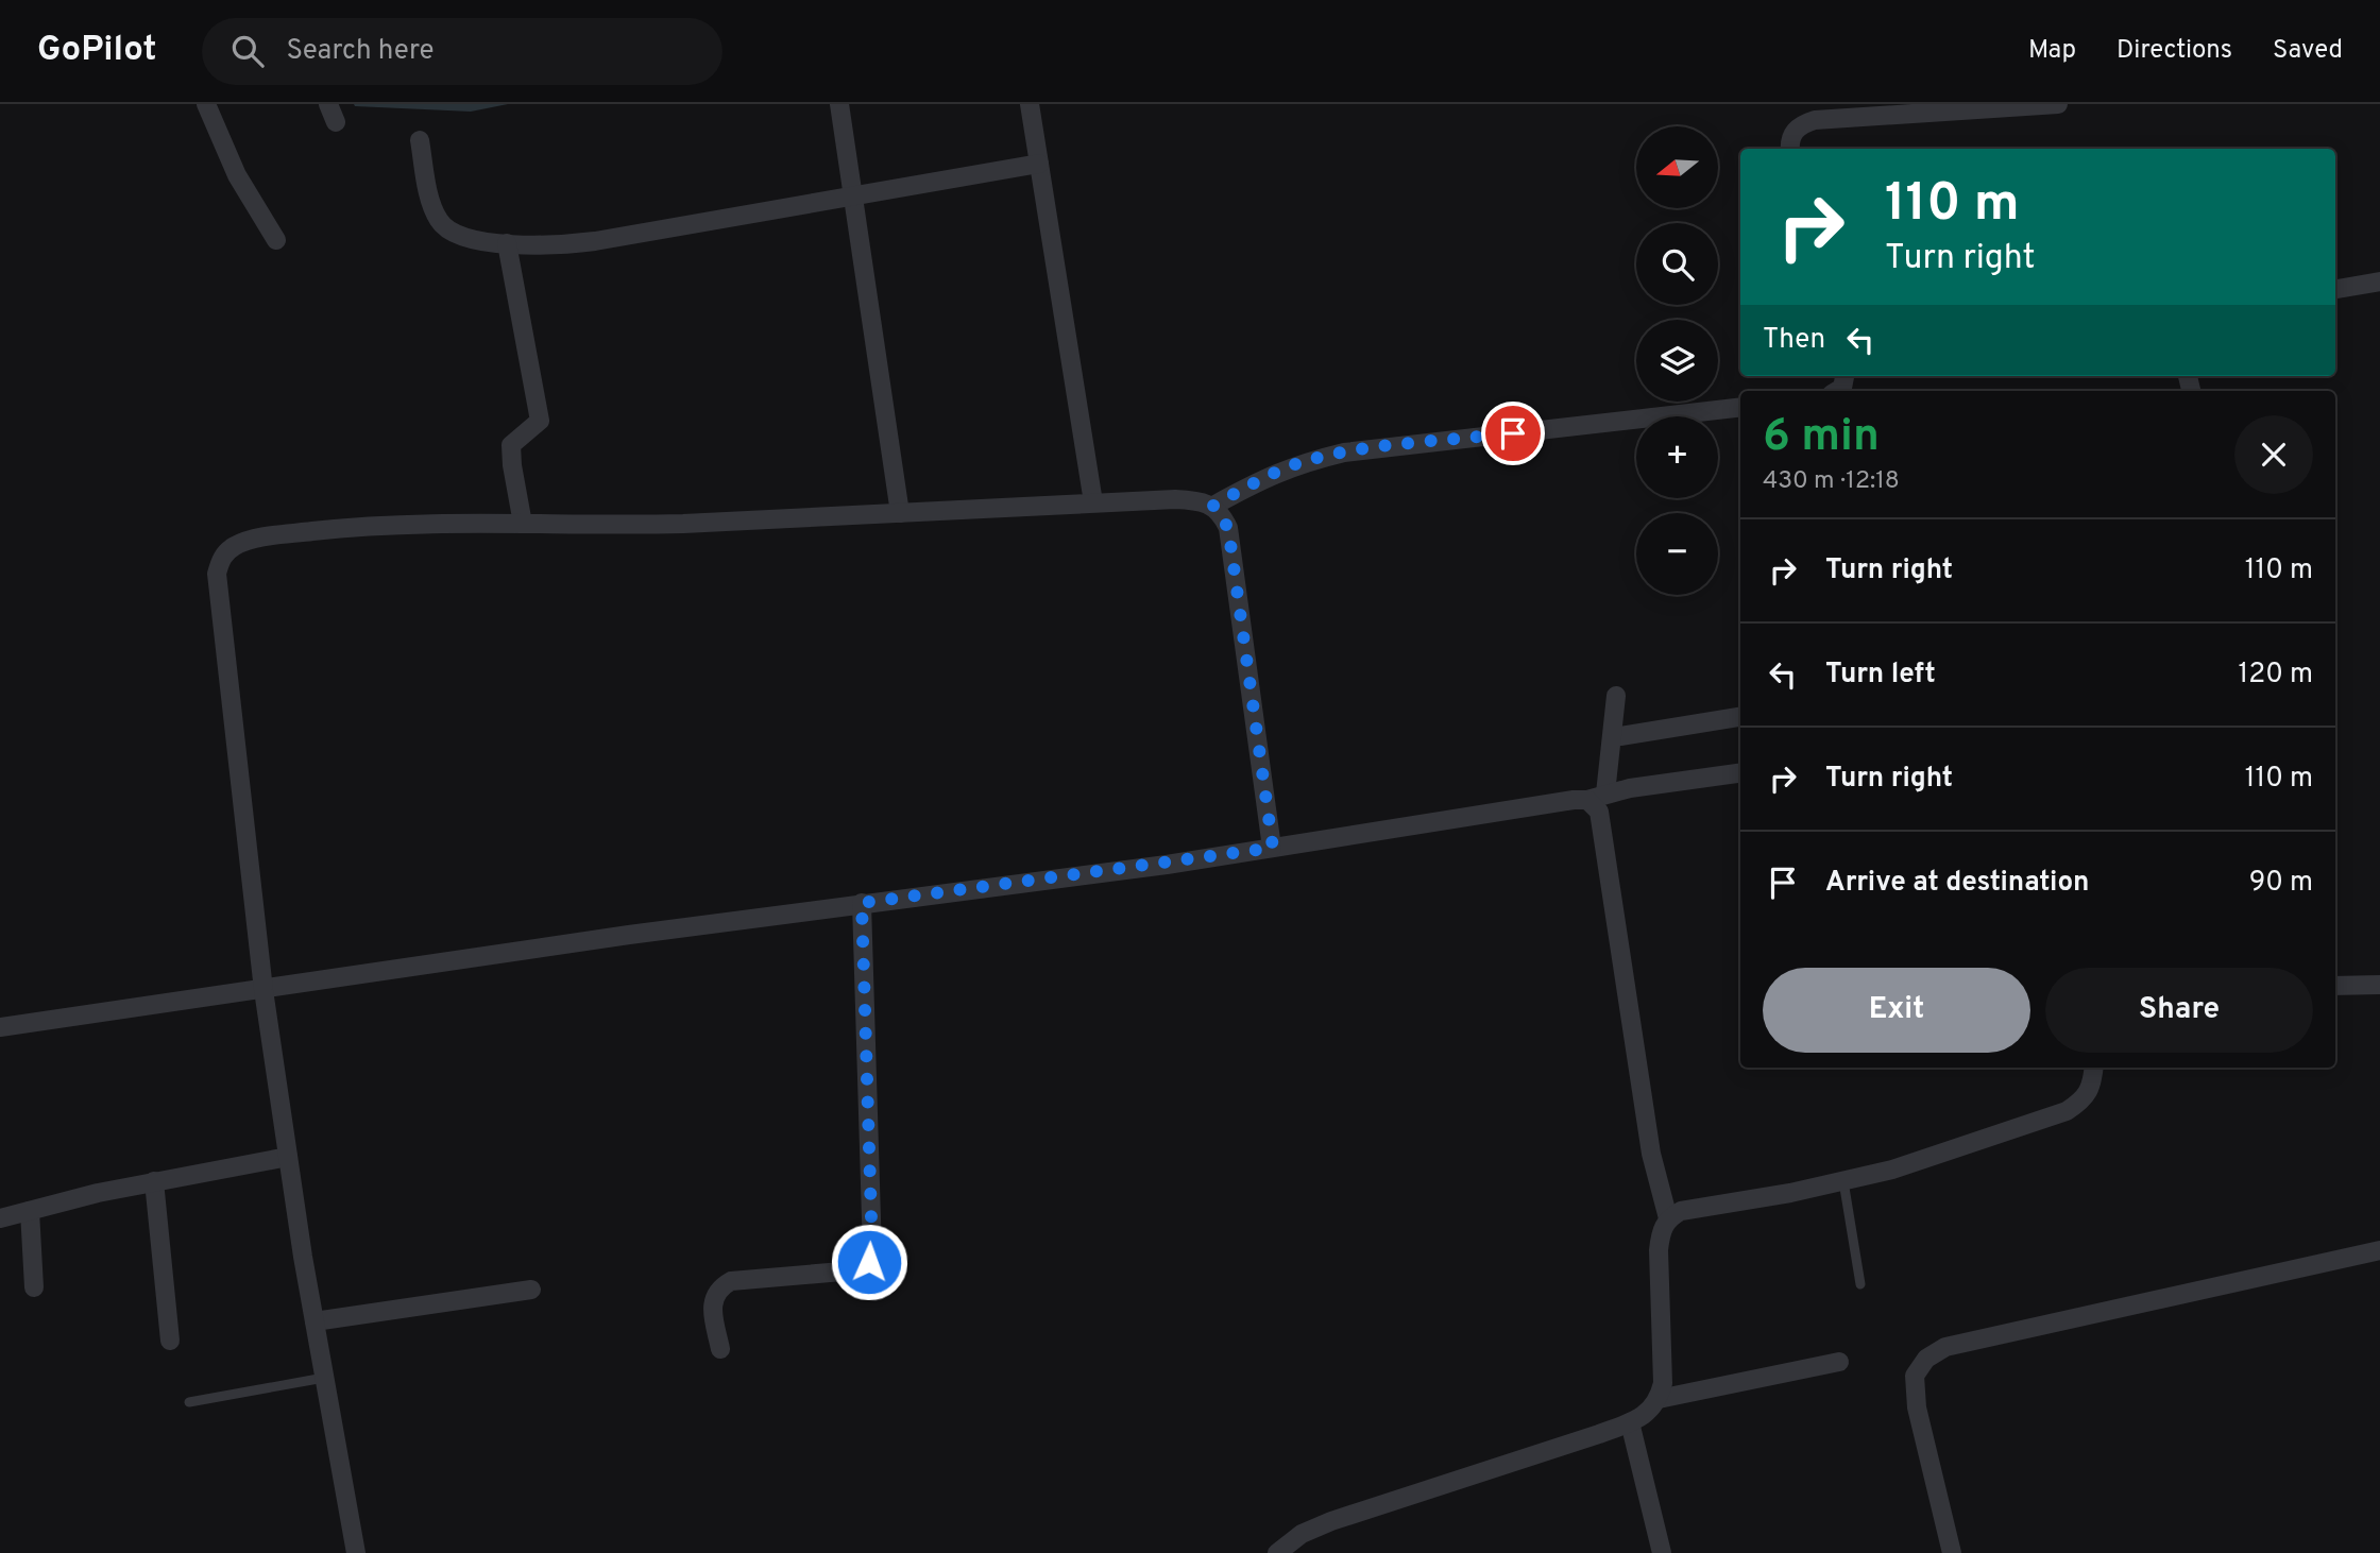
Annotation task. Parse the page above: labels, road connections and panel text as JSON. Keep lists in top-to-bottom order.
{
  "north": "left",
  "page": {
    "header": "GoPilot",
    "search": "Search here",
    "nav": ["Map", "Directions", "Saved"],
    "map_buttons": ["+", "−"],
    "turn": ["110 m", "Turn right"],
    "then": "Then",
    "heading": ["6 min", "430 m · 12:18"],
    "list": [
      {
        "name": "Turn right",
        "value": "110 m"
      },
      {
        "name": "Turn left",
        "value": "120 m"
      },
      {
        "name": "Turn right",
        "value": "110 m"
      },
      {
        "name": "Arrive at destination",
        "value": "90 m"
      }
    ],
    "buttons": ["Exit", "Share"]
  }
}
